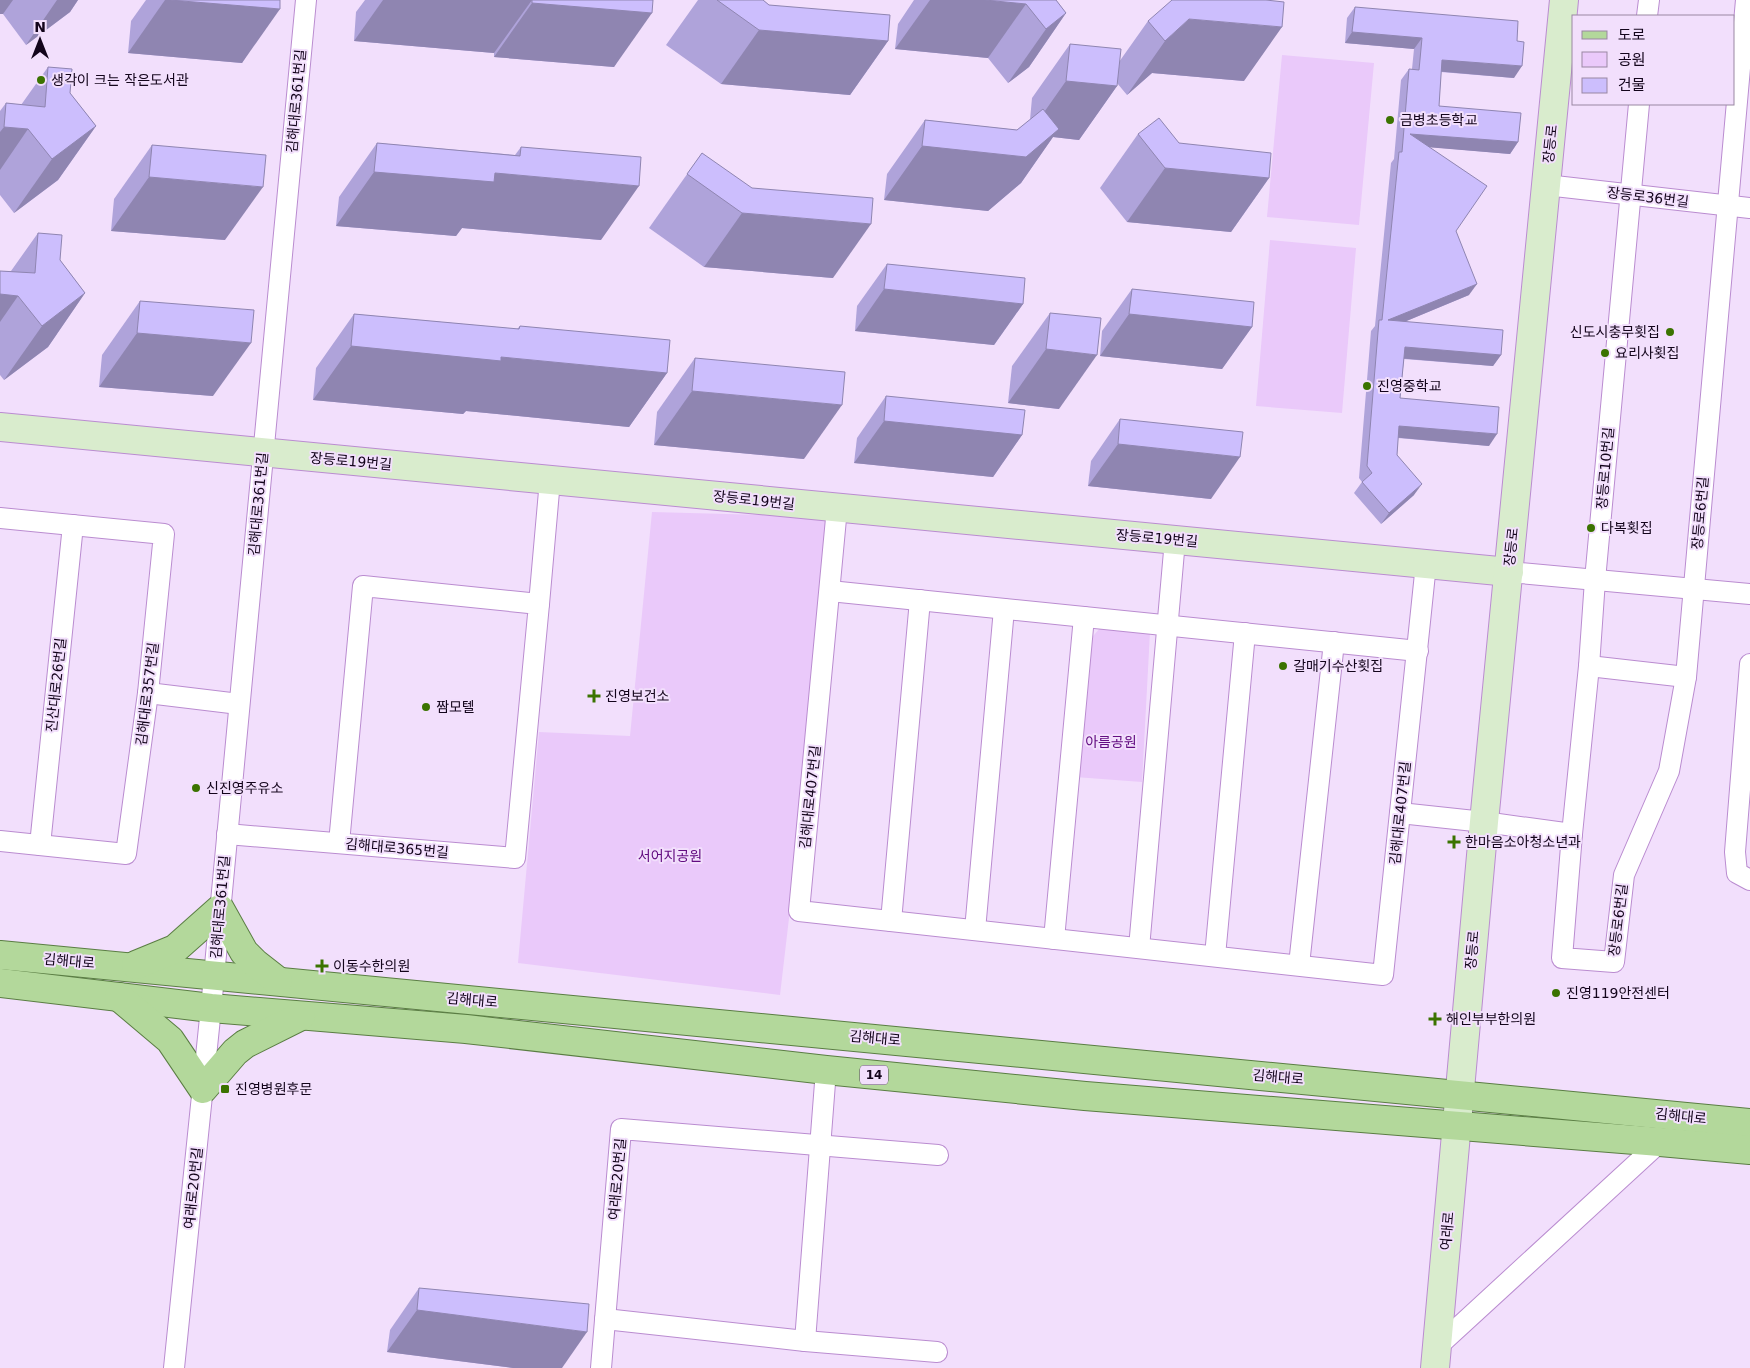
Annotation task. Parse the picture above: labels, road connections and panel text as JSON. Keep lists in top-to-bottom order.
{
  "streets": {
    "main road": ["김해대로", "14"],
    "street": [
      "김해대로361번길",
      "장등로",
      "장등로36번길",
      "장등로19번길",
      "장등로10번길",
      "장등로6번길",
      "진산대로26번길",
      "김해대로357번길",
      "김해대로407번길",
      "김해대로365번길",
      "여래로20번길",
      "여래로"
    ]
  },
  "crossings": [
    ["김해대로361번길", "장등로19번길"],
    ["김해대로361번길", "김해대로"],
    ["김해대로361번길", "여래로20번길"],
    ["장등로", "장등로36번길"],
    ["장등로", "장등로19번길"],
    ["장등로", "김해대로"],
    ["장등로", "여래로"],
    ["장등로36번길", "장등로10번길"],
    ["장등로36번길", "장등로6번길"],
    ["장등로19번길", "김해대로407번길"],
    ["장등로19번길", "김해대로365번길"],
    ["장등로10번길", "장등로6번길"],
    ["진산대로26번길", "김해대로357번길"],
    ["김해대로", "여래로20번길"],
    ["김해대로", "여래로"]
  ],
  "parks": ["아름공원", "서어지공원"],
  "places": {
    "other": [
      "생각이 크는 작은도서관",
      "금병초등학교",
      "신도시충무횟집",
      "요리사횟집",
      "진영중학교",
      "다복횟집",
      "갈매기수산횟집",
      "짬모텔",
      "신진영주유소",
      "진영119안전센터"
    ],
    "health": [
      "진영보건소",
      "한마음소아청소년과",
      "이동수한의원",
      "해인부부한의원"
    ],
    "transit": ["진영병원후문"]
  },
  "legend": ["도로", "공원", "건물"],
  "north": "top"
}
